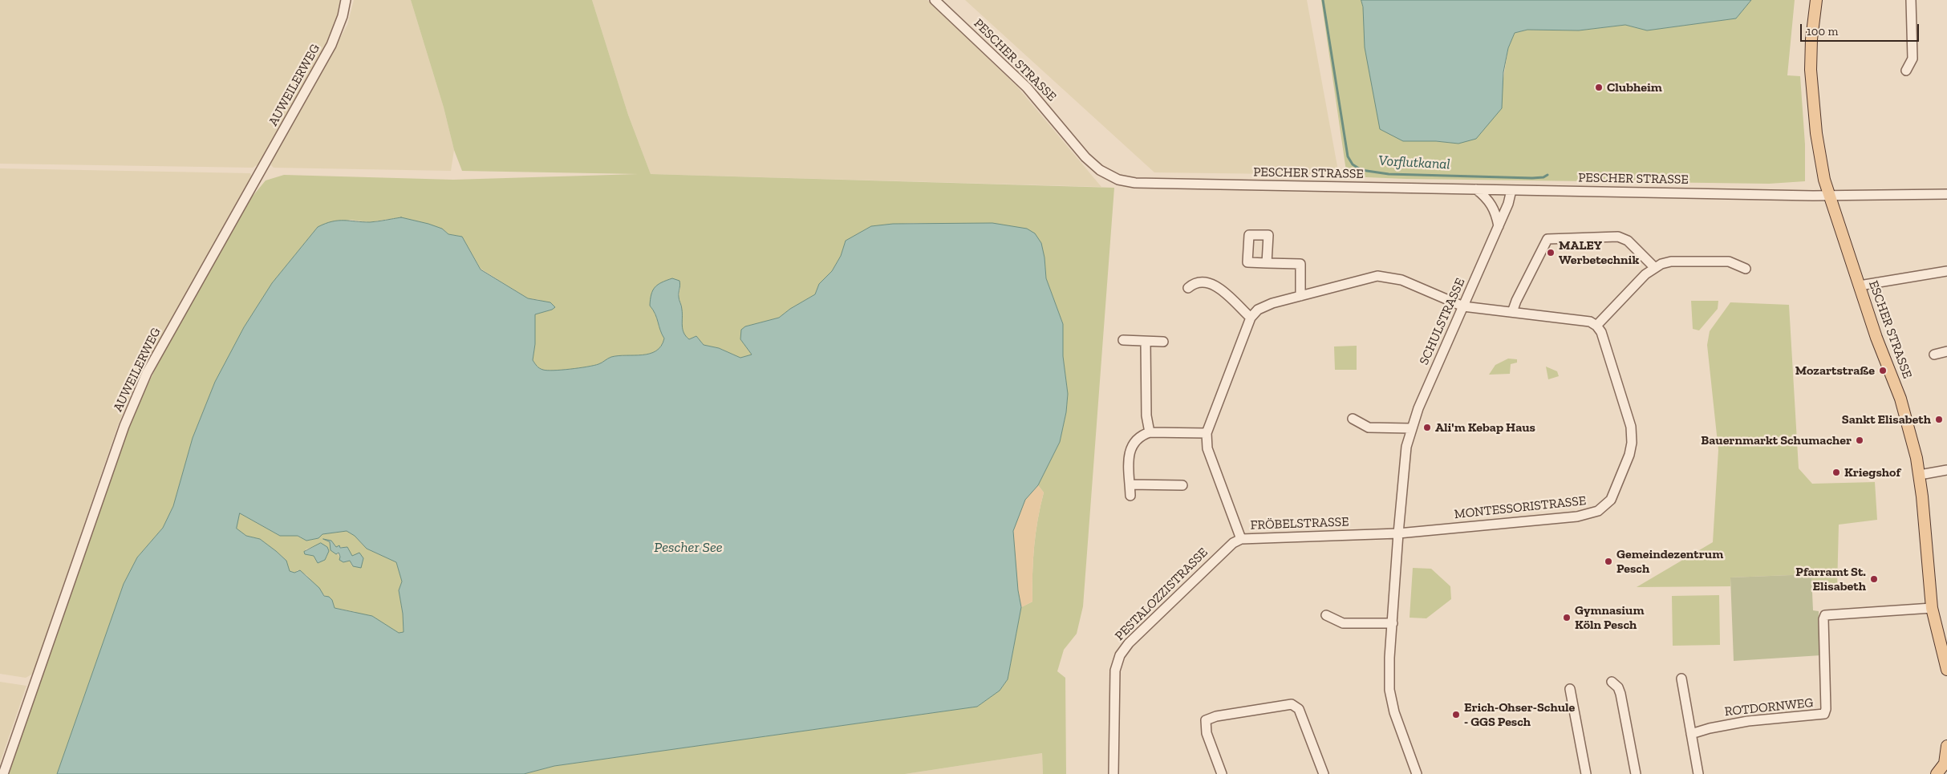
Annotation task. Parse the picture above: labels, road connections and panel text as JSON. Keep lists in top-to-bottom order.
{
  "streets": {
    "main road": ["ESCHER STRASSE"],
    "street": [
      "PESCHER STRASSE",
      "AUWEILERWEG",
      "SCHULSTRASSE",
      "MONTESSORISTRASSE",
      "FRÖBELSTRASSE",
      "PESTALOZZISTRASSE",
      "ROTDORNWEG"
    ]
  },
  "crossings": [
    ["PESCHER STRASSE", "SCHULSTRASSE"],
    ["PESCHER STRASSE", "ESCHER STRASSE"],
    ["SCHULSTRASSE", "MONTESSORISTRASSE"],
    ["SCHULSTRASSE", "FRÖBELSTRASSE"],
    ["ESCHER STRASSE", "ROTDORNWEG"],
    ["MONTESSORISTRASSE", "FRÖBELSTRASSE"],
    ["FRÖBELSTRASSE", "PESTALOZZISTRASSE"]
  ],
  "water": ["Vorflutkanal", "Pescher See"],
  "places": [
    "Clubheim",
    "MALEY Werbetechnik",
    "Mozartstraße",
    "Sankt Elisabeth",
    "Ali'm Kebap Haus",
    "Bauernmarkt Schumacher",
    "Kriegshof",
    "Gemeindezentrum Pesch",
    "Pfarramt St. Elisabeth",
    "Gymnasium Köln Pesch",
    "Erich-Ohser-Schule - GGS Pesch"
  ],
  "scale_bar": "100 m"
}
